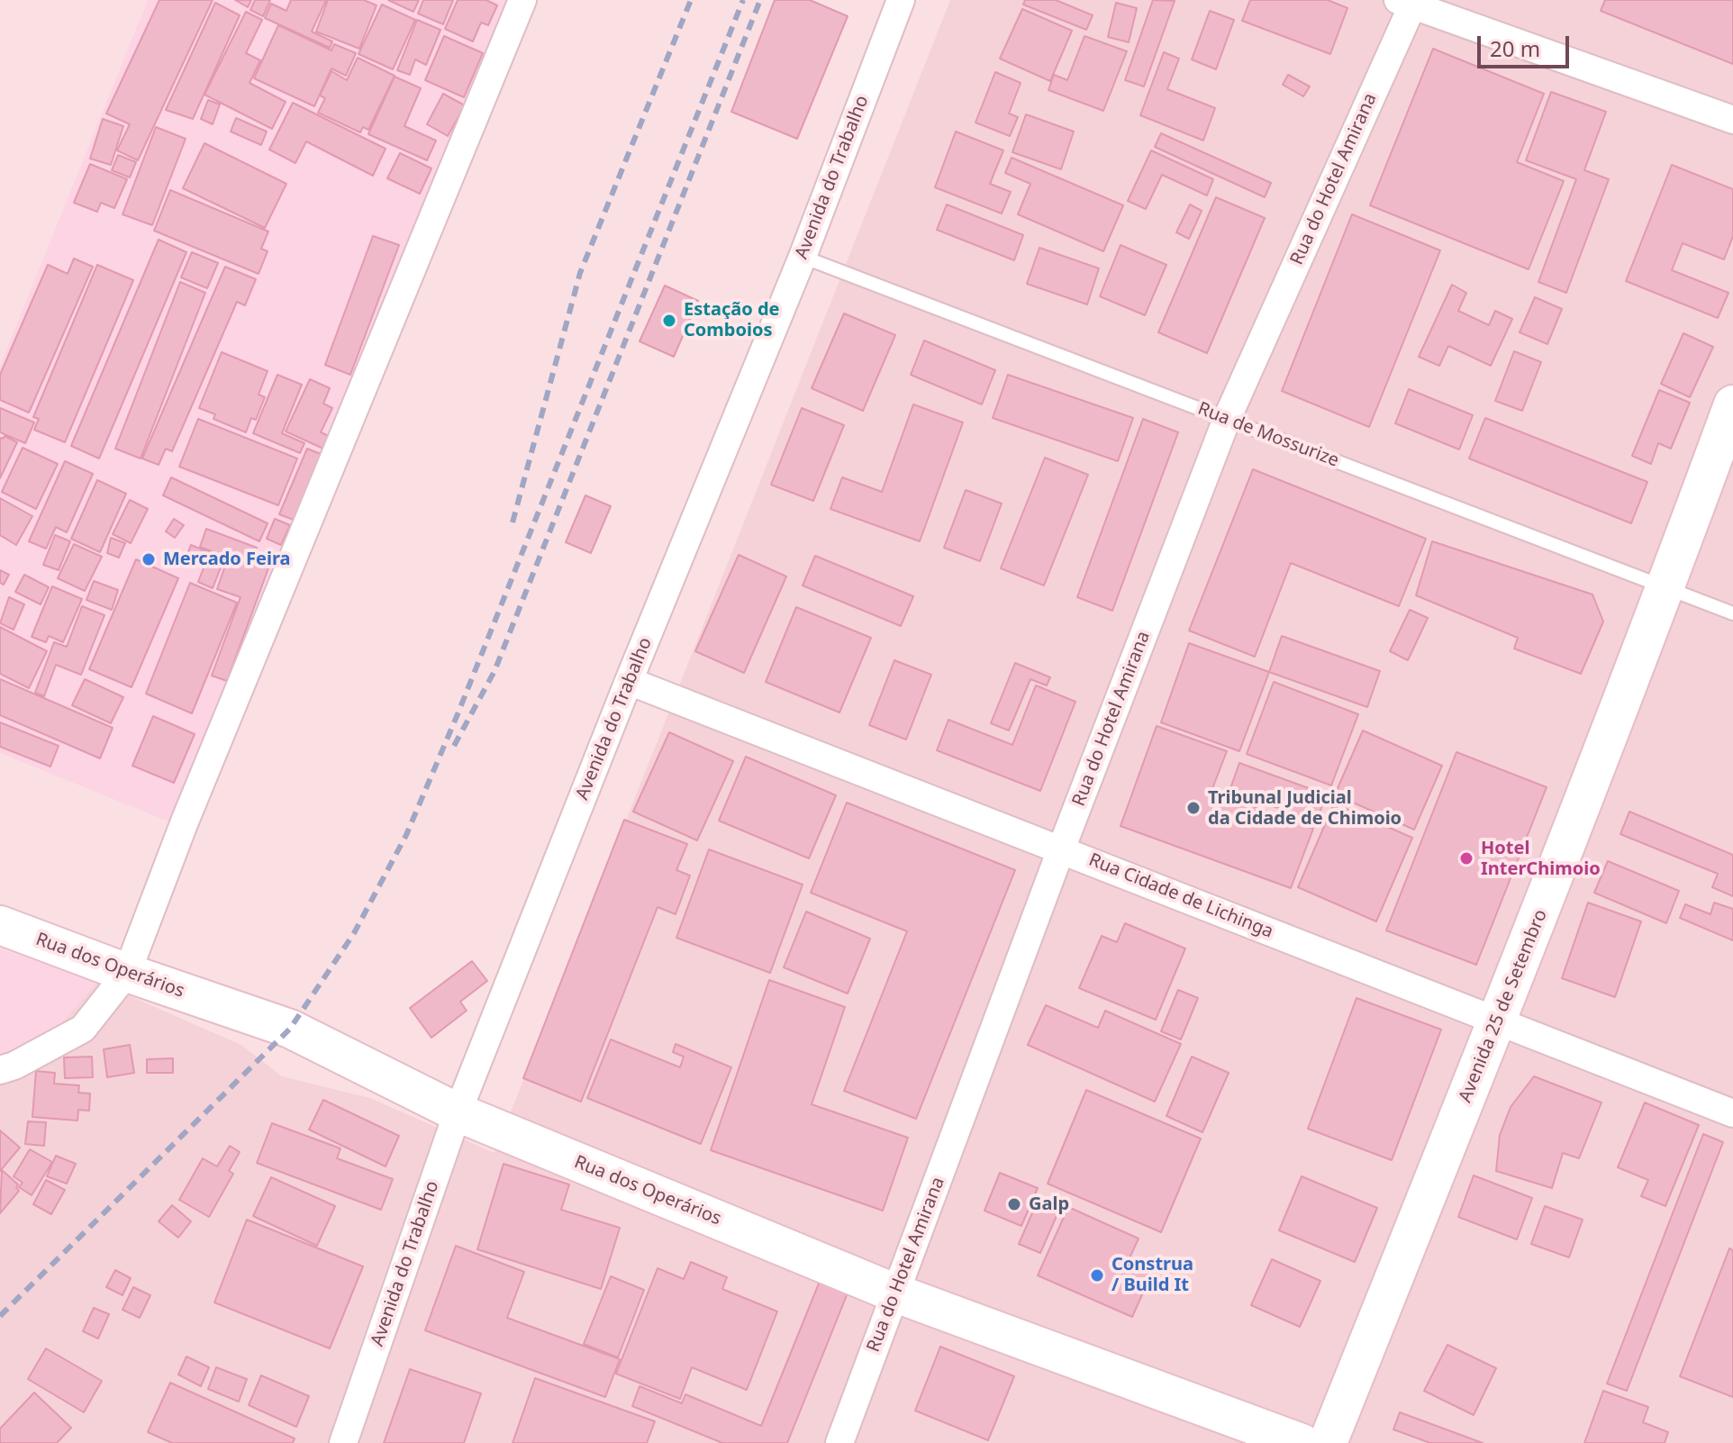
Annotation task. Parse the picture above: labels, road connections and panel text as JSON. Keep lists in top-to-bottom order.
{
  "streets": {
    "street": [
      "Avenida do Trabalho",
      "Rua do Hotel Amirana",
      "Rua Cidade de Lichinga",
      "Rua dos Operários",
      "Avenida 25 de Setembro"
    ],
    "lane": ["Rua de Mossurize"]
  },
  "crossings": [
    ["Avenida do Trabalho", "Rua de Mossurize"],
    ["Avenida do Trabalho", "Rua Cidade de Lichinga"],
    ["Avenida do Trabalho", "Rua dos Operários"],
    ["Rua do Hotel Amirana", "Rua de Mossurize"],
    ["Rua do Hotel Amirana", "Rua Cidade de Lichinga"],
    ["Rua do Hotel Amirana", "Rua dos Operários"],
    ["Rua de Mossurize", "Avenida 25 de Setembro"],
    ["Rua Cidade de Lichinga", "Avenida 25 de Setembro"]
  ],
  "places": [
    "Estação de Comboios",
    "Mercado Feira",
    "Tribunal Judicial da Cidade de Chimoio",
    "Hotel InterChimoio",
    "Galp",
    "Construa / Build It"
  ],
  "scale_bar": "20 m"
}
